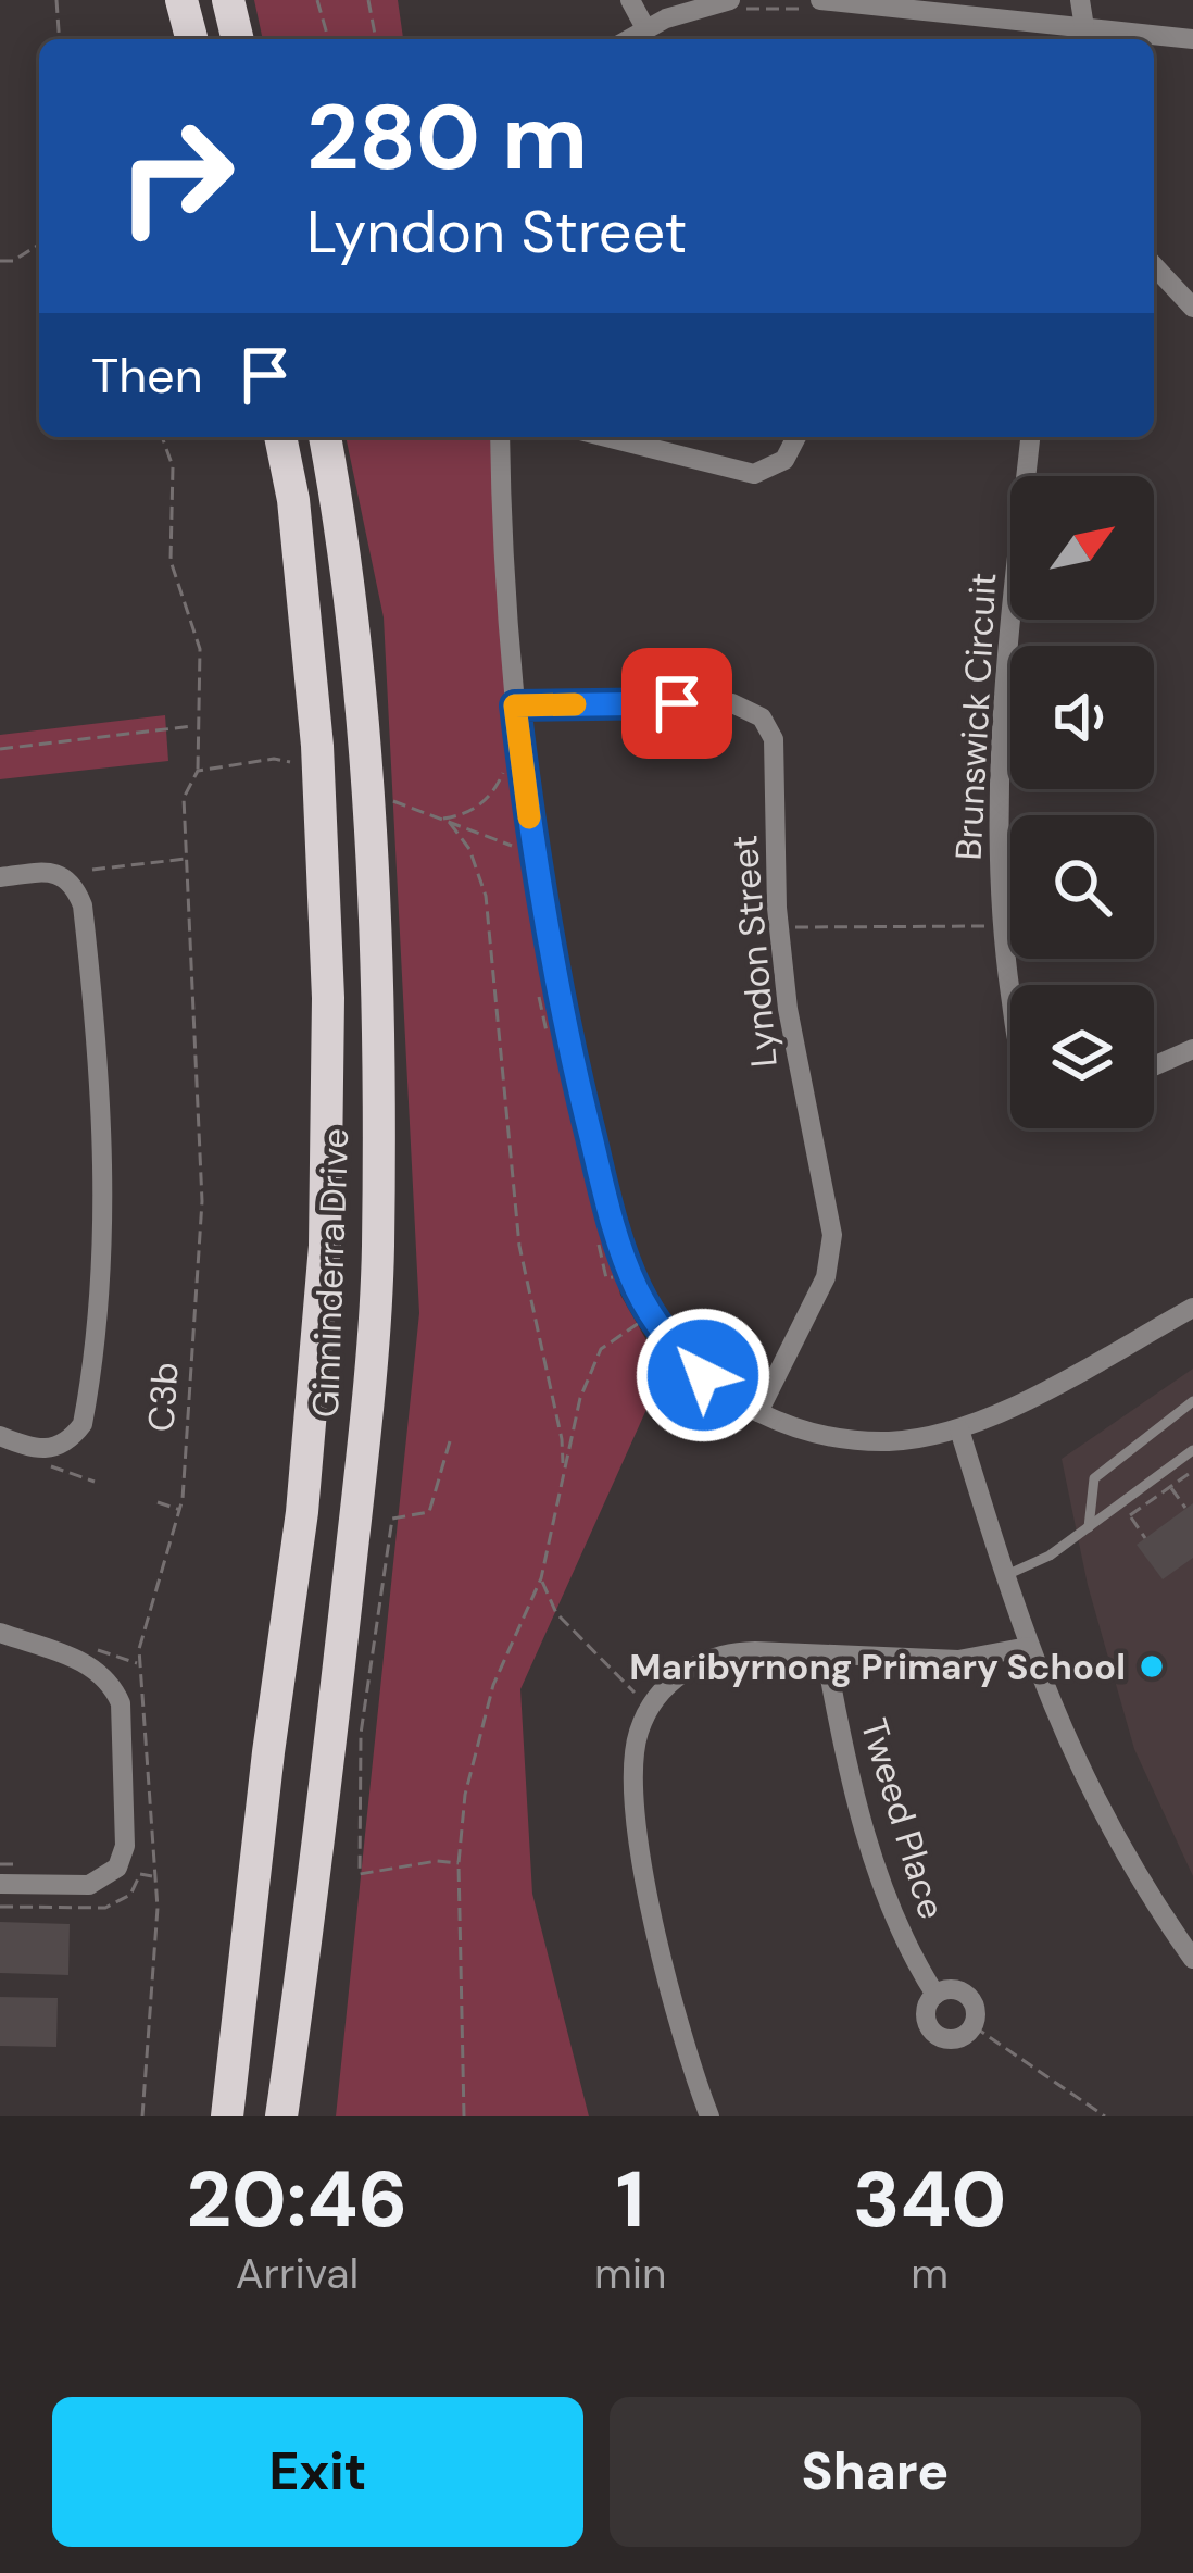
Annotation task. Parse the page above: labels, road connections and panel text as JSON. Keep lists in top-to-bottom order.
{
  "streets": {
    "main road": ["Ginninderra Drive"],
    "street": ["Brunswick Circuit", "Lyndon Street", "Tweed Place"],
    "path": ["C3b"]
  },
  "places": ["Maribyrnong Primary School"],
  "north": "top right",
  "page": {
    "turn": ["280 m", "Lyndon Street"],
    "then": "Then",
    "eta": [
      "20:46",
      "Arrival",
      "1",
      "min",
      "340",
      "m"
    ],
    "buttons": ["Exit", "Share"]
  }
}
